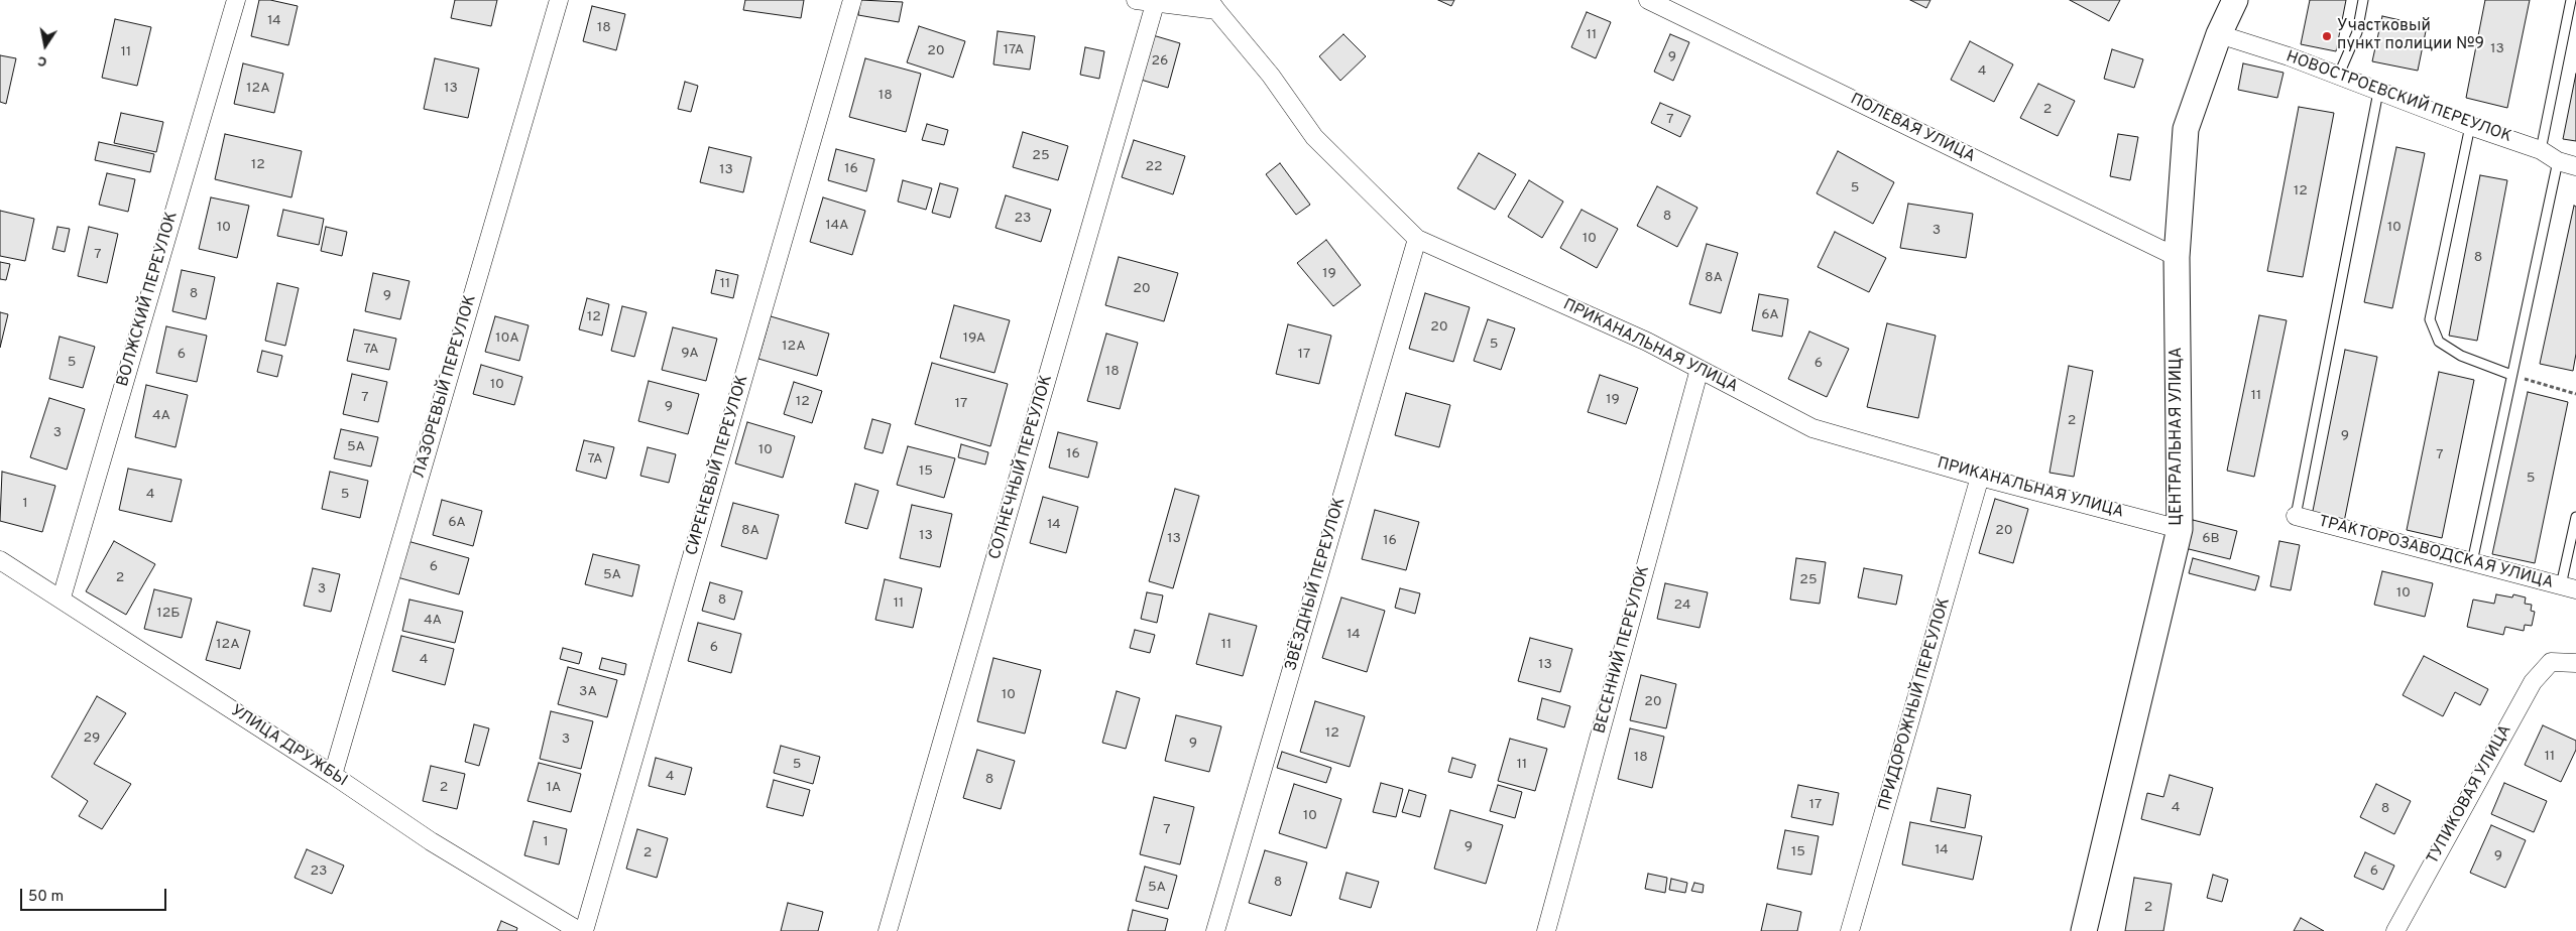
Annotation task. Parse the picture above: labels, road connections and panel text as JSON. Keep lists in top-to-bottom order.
{
  "streets": {
    "street": [
      "НОВОСТРОЕВСКИЙ ПЕРЕУЛОК",
      "ПОЛЕВАЯ УЛИЦА",
      "ВОЛЖСКИЙ ПЕРЕУЛОК",
      "ПРИКАНАЛЬНАЯ УЛИЦА",
      "ЛАЗОРЕВЫЙ ПЕРЕУЛОК",
      "ЦЕНТРАЛЬНАЯ УЛИЦА",
      "СИРЕНЕВЫЙ ПЕРЕУЛОК",
      "СОЛНЕЧНЫЙ ПЕРЕУЛОК",
      "ТРАКТОРОЗАВОДСКАЯ УЛИЦА",
      "ЗВЁЗДНЫЙ ПЕРЕУЛОК",
      "ВЕСЕННИЙ ПЕРЕУЛОК",
      "ПРИДОРОЖНЫЙ ПЕРЕУЛОК",
      "УЛИЦА ДРУЖБЫ",
      "ТУПИКОВАЯ УЛИЦА"
    ]
  },
  "crossings": [
    ["НОВОСТРОЕВСКИЙ ПЕРЕУЛОК", "ЦЕНТРАЛЬНАЯ УЛИЦА"],
    ["ПОЛЕВАЯ УЛИЦА", "ЦЕНТРАЛЬНАЯ УЛИЦА"],
    ["ВОЛЖСКИЙ ПЕРЕУЛОК", "УЛИЦА ДРУЖБЫ"],
    ["ПРИКАНАЛЬНАЯ УЛИЦА", "ЦЕНТРАЛЬНАЯ УЛИЦА"],
    ["ПРИКАНАЛЬНАЯ УЛИЦА", "ЗВЁЗДНЫЙ ПЕРЕУЛОК"],
    ["ПРИКАНАЛЬНАЯ УЛИЦА", "ВЕСЕННИЙ ПЕРЕУЛОК"],
    ["ПРИКАНАЛЬНАЯ УЛИЦА", "ПРИДОРОЖНЫЙ ПЕРЕУЛОК"],
    ["ЛАЗОРЕВЫЙ ПЕРЕУЛОК", "УЛИЦА ДРУЖБЫ"]
  ],
  "places": ["Участковый пункт полиции №9"],
  "house_numbers": [
    "14",
    "18",
    "11",
    "13",
    "17А",
    "20",
    "11",
    "9",
    "26",
    "4",
    "12А",
    "13",
    "18",
    "2",
    "7",
    "25",
    "12",
    "22",
    "16",
    "13",
    "5",
    "12",
    "8",
    "23",
    "14А",
    "10",
    "10",
    "3",
    "10",
    "7",
    "8",
    "19",
    "8А",
    "11",
    "20",
    "8",
    "9",
    "6А",
    "12",
    "20",
    "10А",
    "19А",
    "5",
    "12А",
    "7А",
    "9А",
    "6",
    "17",
    "5",
    "6",
    "18",
    "10",
    "11",
    "7",
    "19",
    "12",
    "17",
    "9",
    "4А",
    "2",
    "3",
    "9",
    "5А",
    "10",
    "16",
    "7",
    "7А",
    "15",
    "5",
    "4",
    "5",
    "1",
    "6А",
    "14",
    "8А",
    "20",
    "13",
    "13",
    "6В",
    "16",
    "6",
    "5А",
    "2",
    "25",
    "3",
    "10",
    "8",
    "11",
    "24",
    "12Б",
    "4А",
    "14",
    "12А",
    "11",
    "6",
    "4",
    "13",
    "3А",
    "10",
    "20",
    "12",
    "29",
    "3",
    "9",
    "11",
    "18",
    "5",
    "11",
    "4",
    "8",
    "2",
    "1А",
    "17",
    "4",
    "8",
    "10",
    "7",
    "1",
    "9",
    "14",
    "15",
    "2",
    "9",
    "23",
    "6",
    "8",
    "5А",
    "2"
  ],
  "scale_bar": "50 m",
  "north": "bottom"
}
